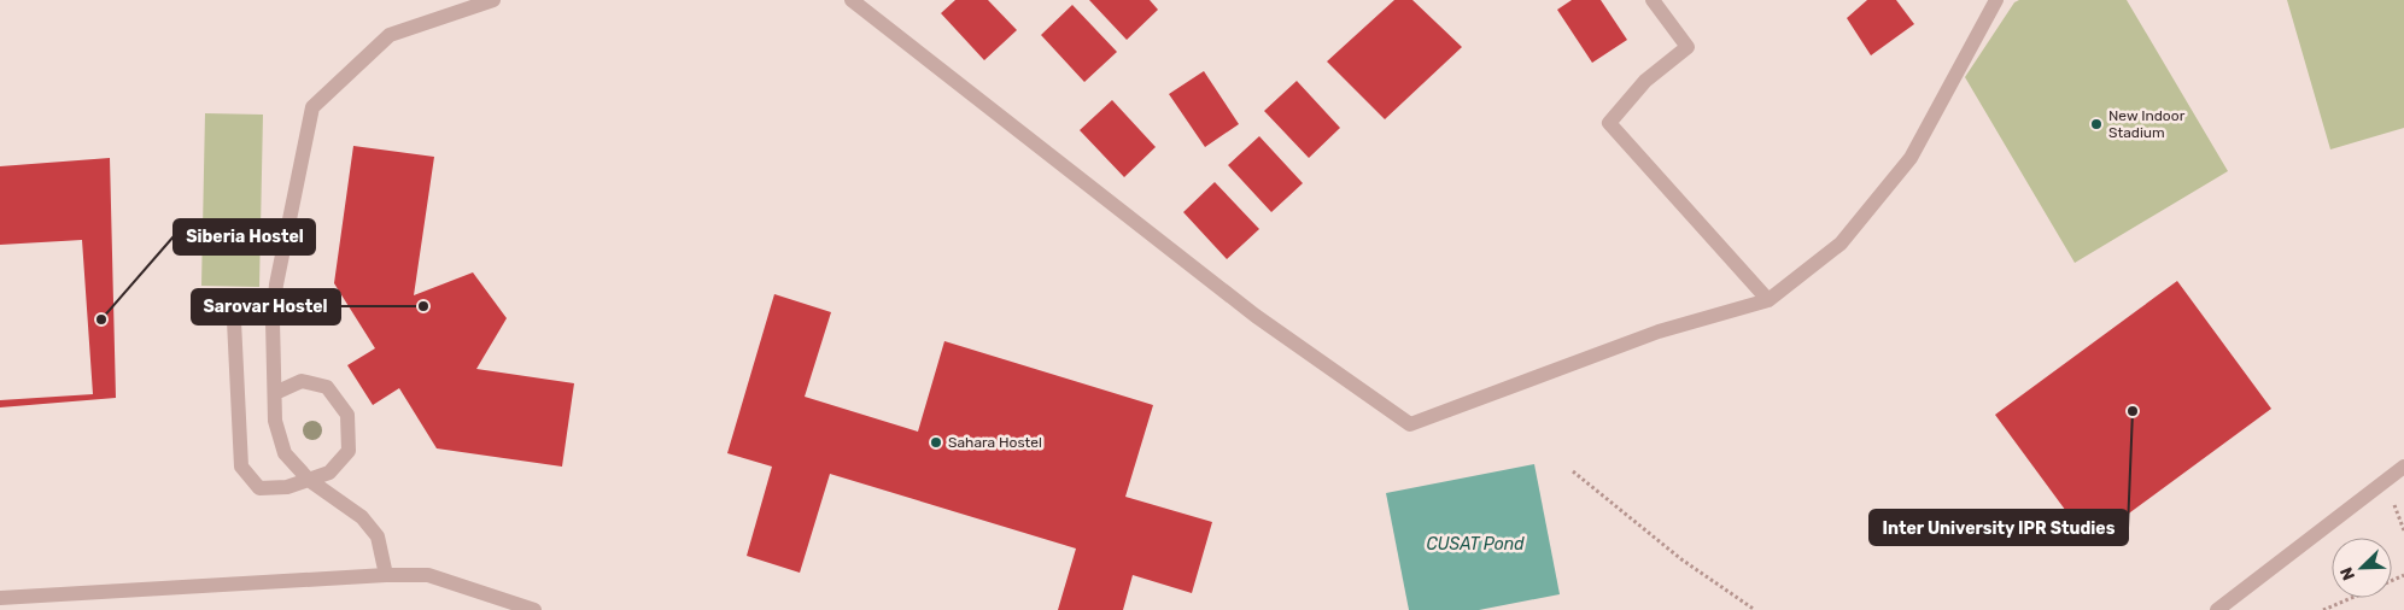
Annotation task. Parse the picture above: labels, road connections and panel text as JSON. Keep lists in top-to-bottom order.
{
  "water": ["CUSAT Pond"],
  "places": [
    "New Indoor Stadium",
    "Sarovar Hostel",
    "Siberia Hostel",
    "Inter University IPR Studies",
    "Sahara Hostel"
  ],
  "north": "bottom left"
}
